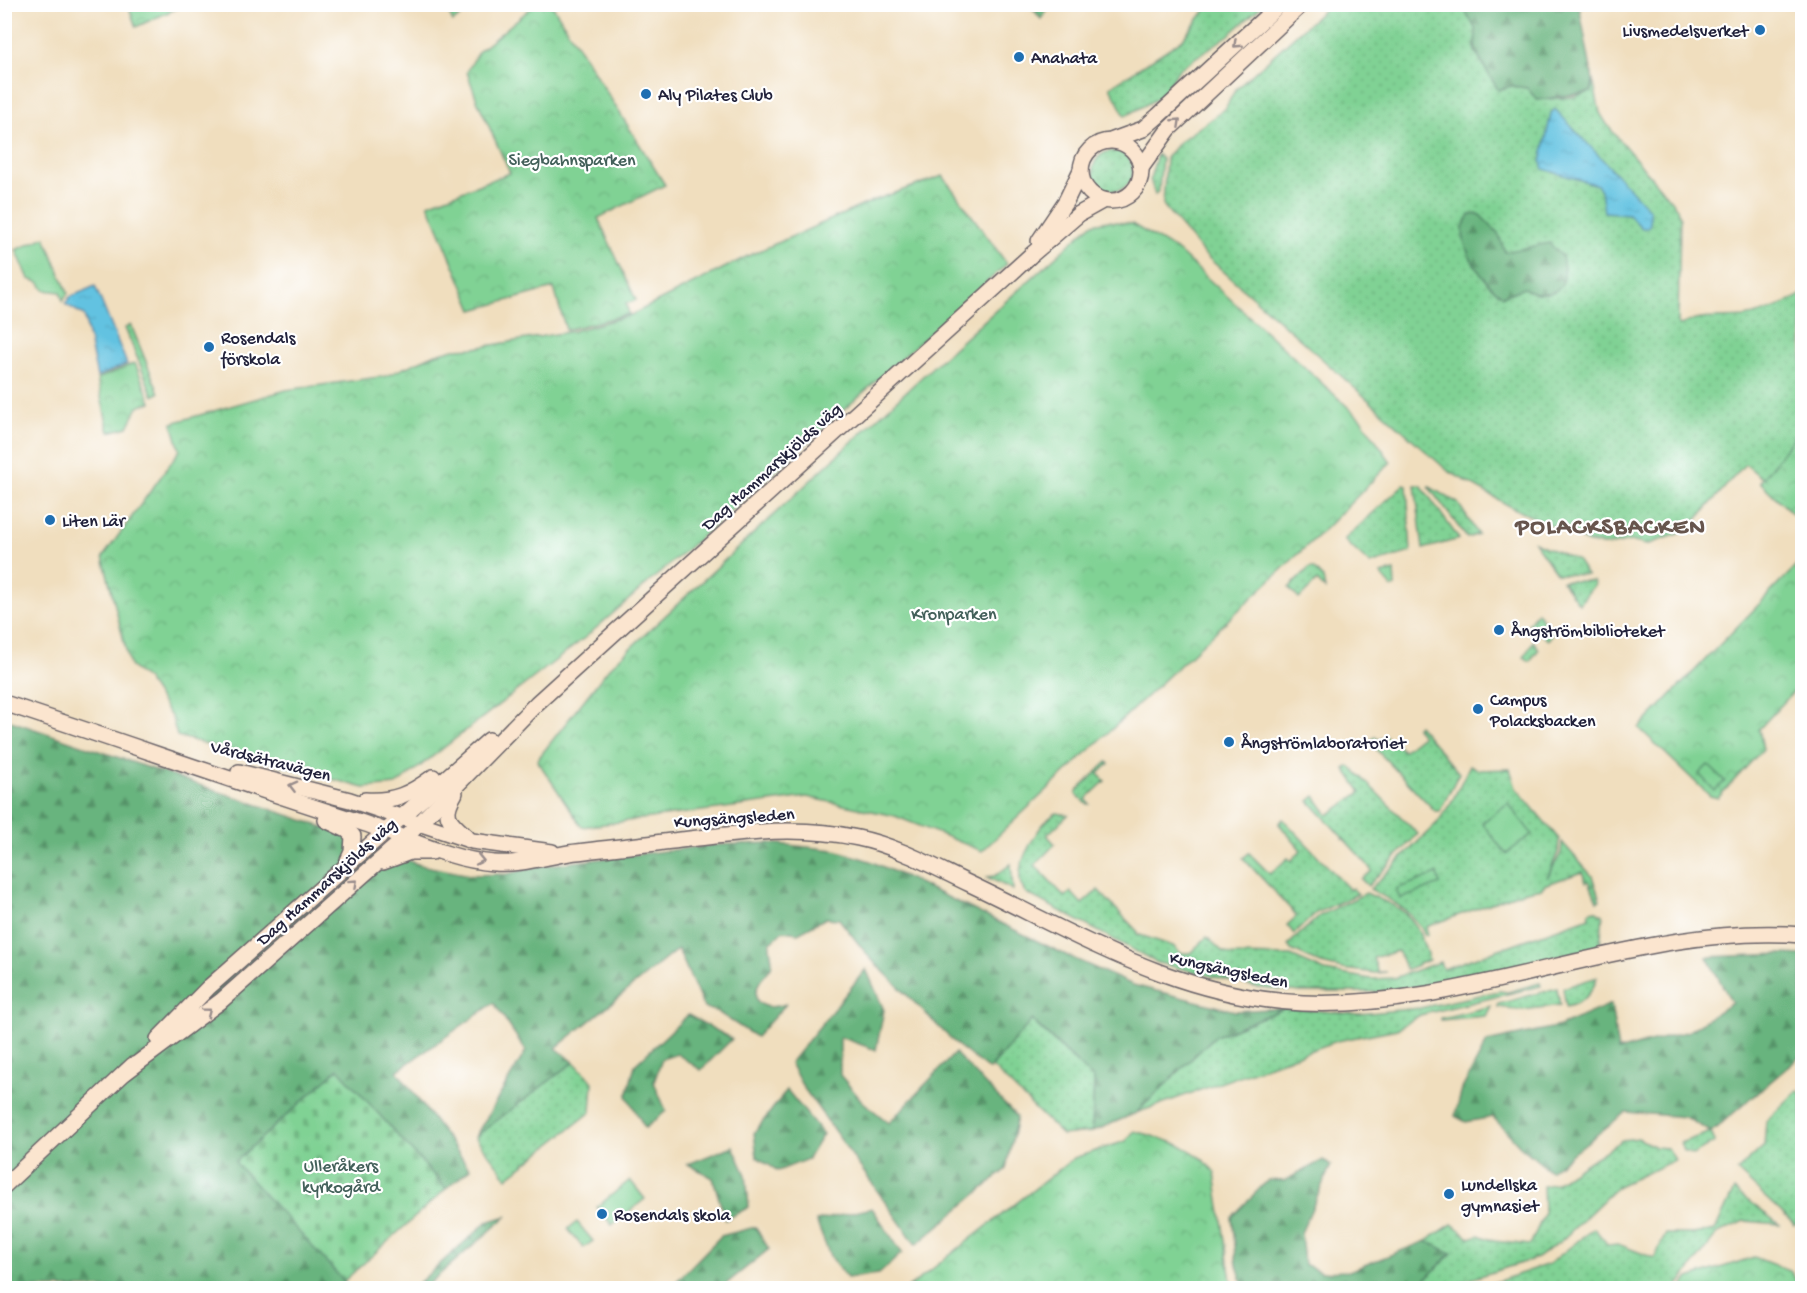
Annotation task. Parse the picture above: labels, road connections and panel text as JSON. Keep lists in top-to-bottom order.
{
  "streets": {
    "main road": ["Dag Hammarskjölds väg", "Vårdsätravägen", "Kungsängsleden"]
  },
  "crossings": [
    ["Dag Hammarskjölds väg", "Vårdsätravägen"],
    ["Dag Hammarskjölds väg", "Kungsängsleden"],
    ["Vårdsätravägen", "Kungsängsleden"]
  ],
  "districts": ["POLACKSBACKEN"],
  "parks": ["Siegbahnsparken", "Kronparken", "Ulleråkers kyrkogård"],
  "places": [
    "Livsmedelsverket",
    "Anahata",
    "Aly Pilates Club",
    "Rosendals förskola",
    "Liten Lär",
    "Ångströmbiblioteket",
    "Campus Polacksbacken",
    "Ångströmlaboratoriet",
    "Lundellska gymnasiet",
    "Rosendals skola"
  ]
}
